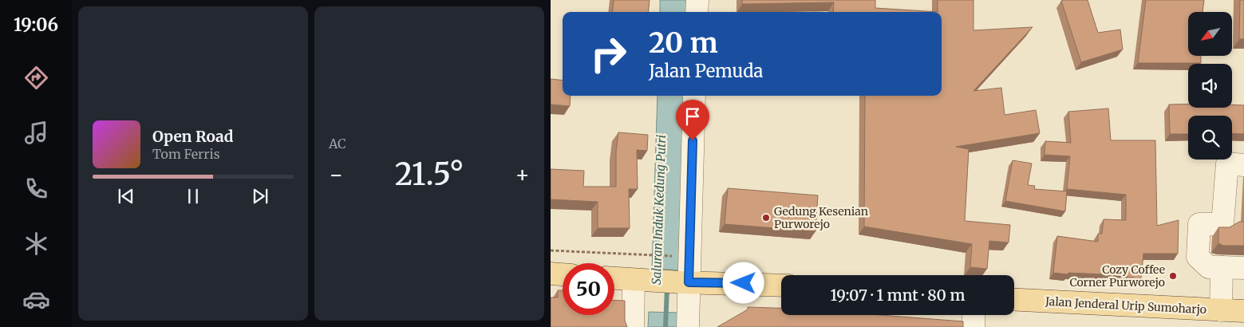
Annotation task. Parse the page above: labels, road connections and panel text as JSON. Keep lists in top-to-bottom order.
{
  "streets": {
    "main road": ["Jalan Jenderal Urip Sumoharjo"]
  },
  "water": ["Saluran Induk Kedung Putri"],
  "places": ["Gedung Kesenian Purworejo", "Cozy Coffee Corner Purworejo"],
  "north": "bottom left",
  "page": {
    "tabs": "19:06",
    "tile": "AC",
    "turn": ["20 m", "Jalan Pemuda"],
    "song": ["Open Road", "Tom Ferris"],
    "heat": ["−", "21.5°", "+"],
    "limit": "50",
    "trip": "19:07 · 1 mnt · 80 m"
  }
}
